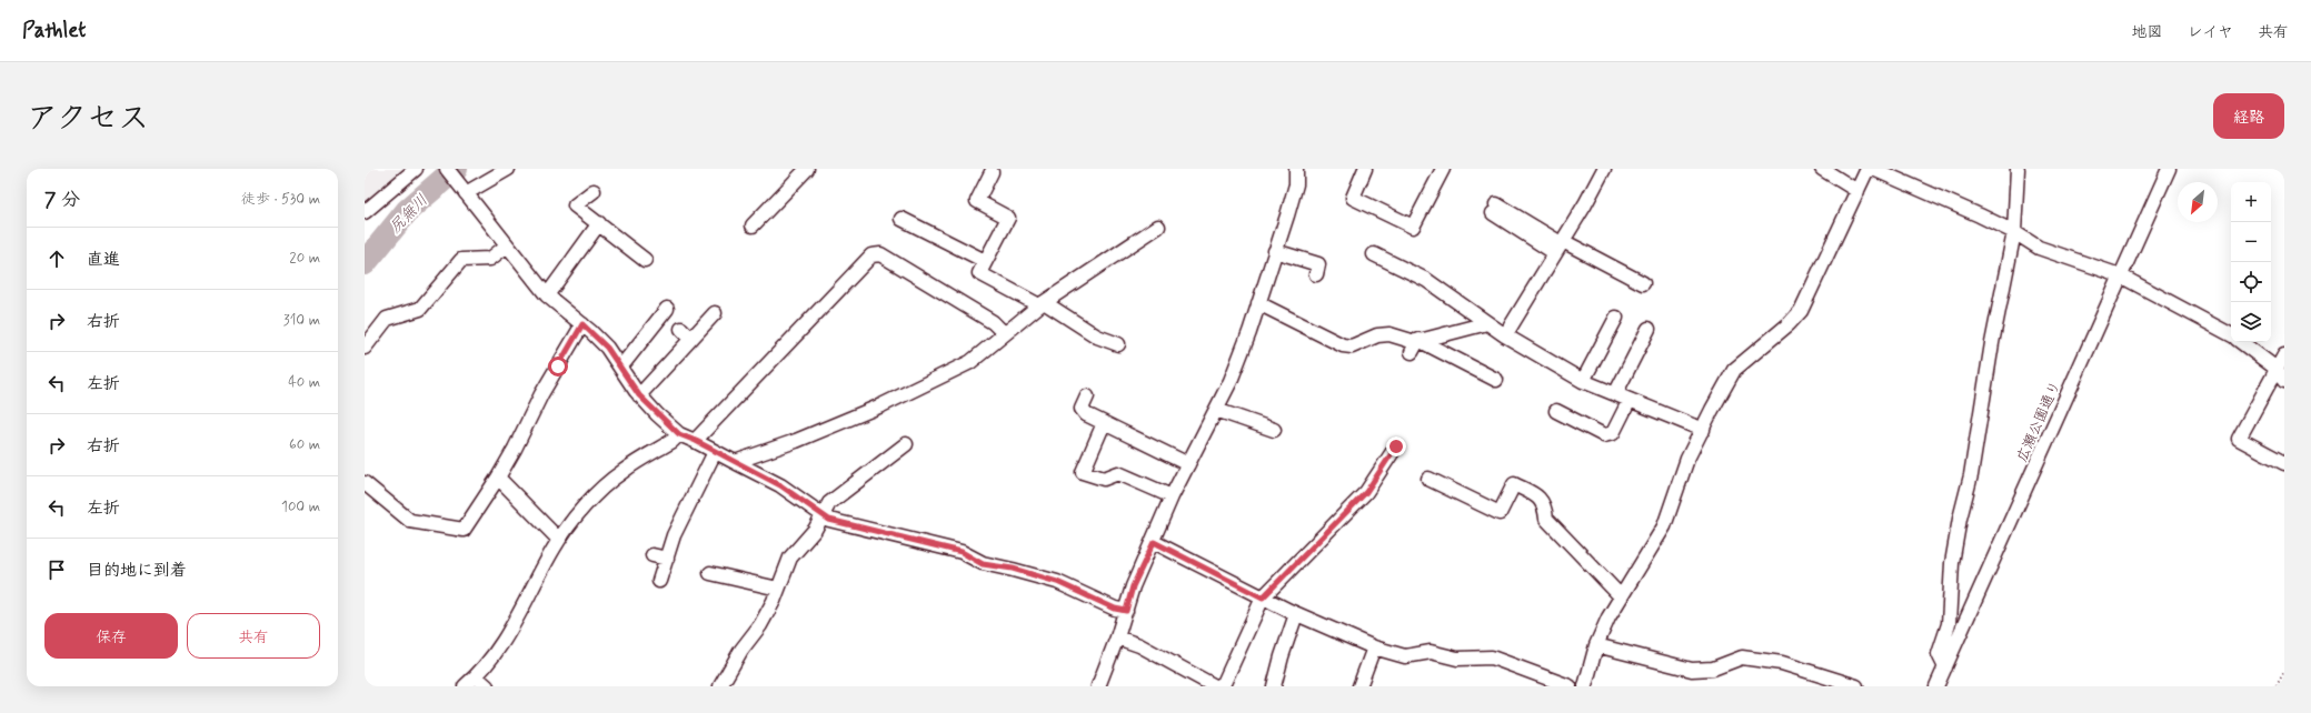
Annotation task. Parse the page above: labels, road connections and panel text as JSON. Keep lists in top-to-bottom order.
{
  "streets": {
    "street": ["広瀬公園通り"]
  },
  "water": ["尻無川"],
  "north": "bottom left",
  "page": {
    "header": "Pathlet",
    "nav": ["地図", "レイヤ", "共有"],
    "title": "アクセス",
    "buttons": [
      "経路",
      ["保存", "共有"]
    ],
    "heading": ["7 分", "徒歩 · 530 m"],
    "map_buttons": ["+", "−"],
    "list": [
      ["直進", "20 m"],
      ["右折", "310 m"],
      ["左折", "40 m"],
      ["右折", "60 m"],
      ["左折", "100 m"],
      "目的地に到着"
    ]
  }
}
